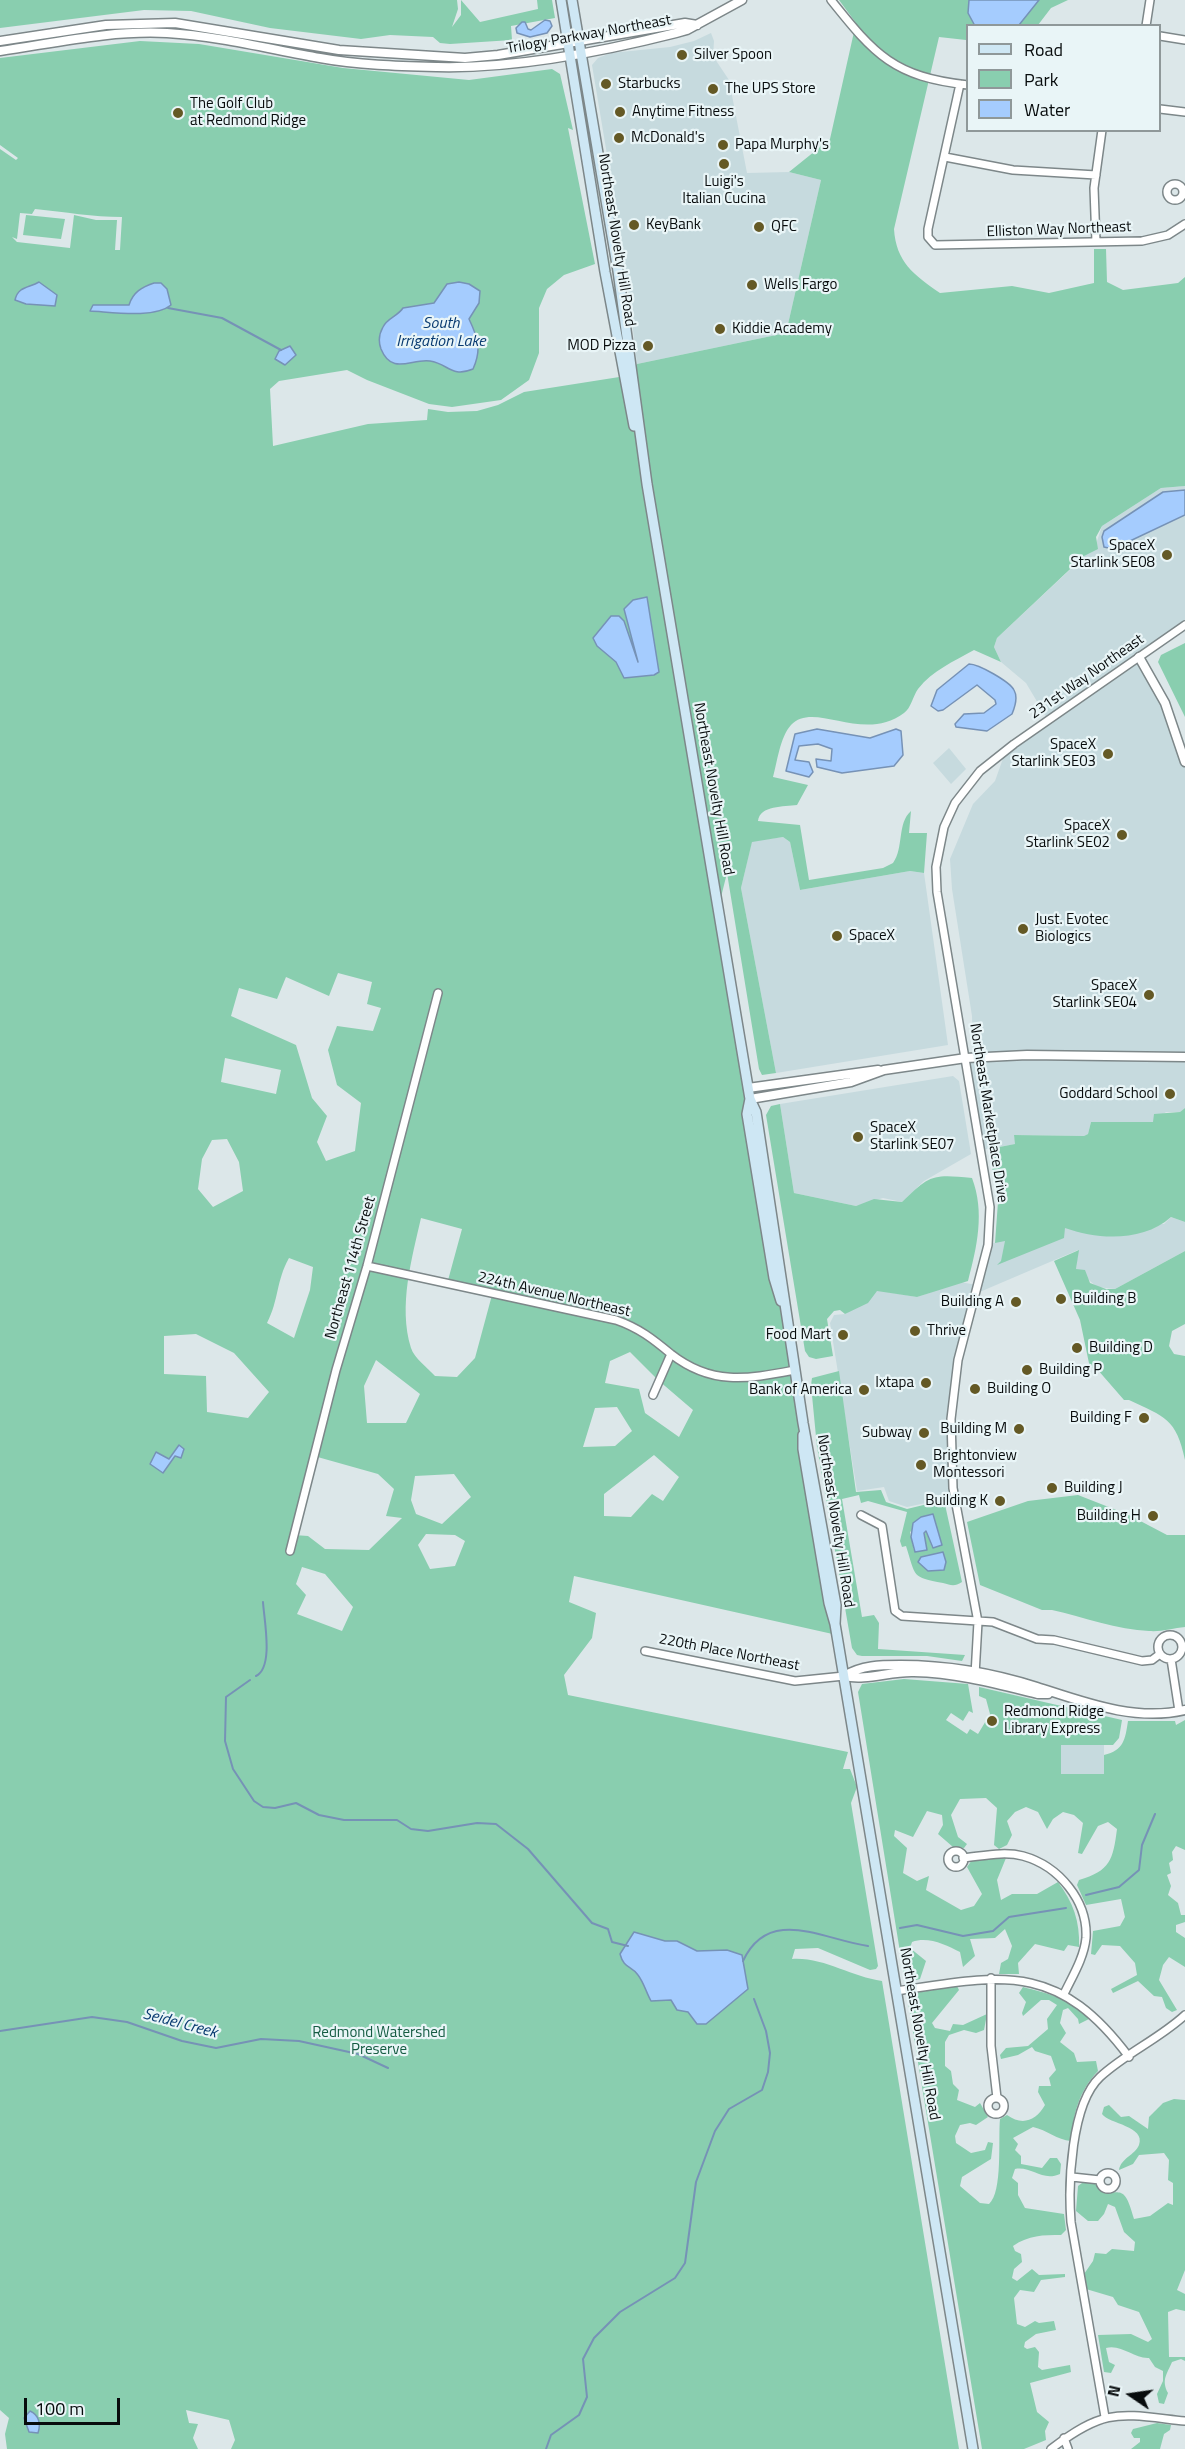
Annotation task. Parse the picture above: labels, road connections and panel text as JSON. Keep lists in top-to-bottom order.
{
  "streets": {
    "main road": ["Northeast Novelty Hill Road"],
    "street": [
      "Trilogy Parkway Northeast",
      "Elliston Way Northeast",
      "231st Way Northeast",
      "Northeast Marketplace Drive",
      "Northeast 114th Street",
      "224th Avenue Northeast",
      "220th Place Northeast"
    ]
  },
  "crossings": [
    ["Trilogy Parkway Northeast", "Northeast Novelty Hill Road"],
    ["Northeast Novelty Hill Road", "224th Avenue Northeast"],
    ["Northeast Novelty Hill Road", "220th Place Northeast"],
    ["231st Way Northeast", "Northeast Marketplace Drive"],
    ["Northeast 114th Street", "224th Avenue Northeast"]
  ],
  "water": ["South Irrigation Lake", "Seidel Creek"],
  "parks": ["Redmond Watershed Preserve"],
  "places": [
    "Silver Spoon",
    "Starbucks",
    "The UPS Store",
    "Anytime Fitness",
    "The Golf Club at Redmond Ridge",
    "McDonald's",
    "Papa Murphy's",
    "Luigi's Italian Cucina",
    "KeyBank",
    "QFC",
    "Wells Fargo",
    "Kiddie Academy",
    "MOD Pizza",
    "SpaceX Starlink SE08",
    "SpaceX Starlink SE03",
    "SpaceX Starlink SE02",
    "Just. Evotec Biologics",
    "SpaceX",
    "SpaceX Starlink SE04",
    "Goddard School",
    "SpaceX Starlink SE07",
    "Building B",
    "Building A",
    "Thrive",
    "Food Mart",
    "Building D",
    "Building P",
    "Ixtapa",
    "Building O",
    "Bank of America",
    "Building F",
    "Building M",
    "Subway",
    "Brightonview Montessori",
    "Building J",
    "Building K",
    "Building H",
    "Redmond Ridge Library Express"
  ],
  "legend": ["Road", "Park", "Water"],
  "scale_bar": "100 m",
  "north": "left"
}
